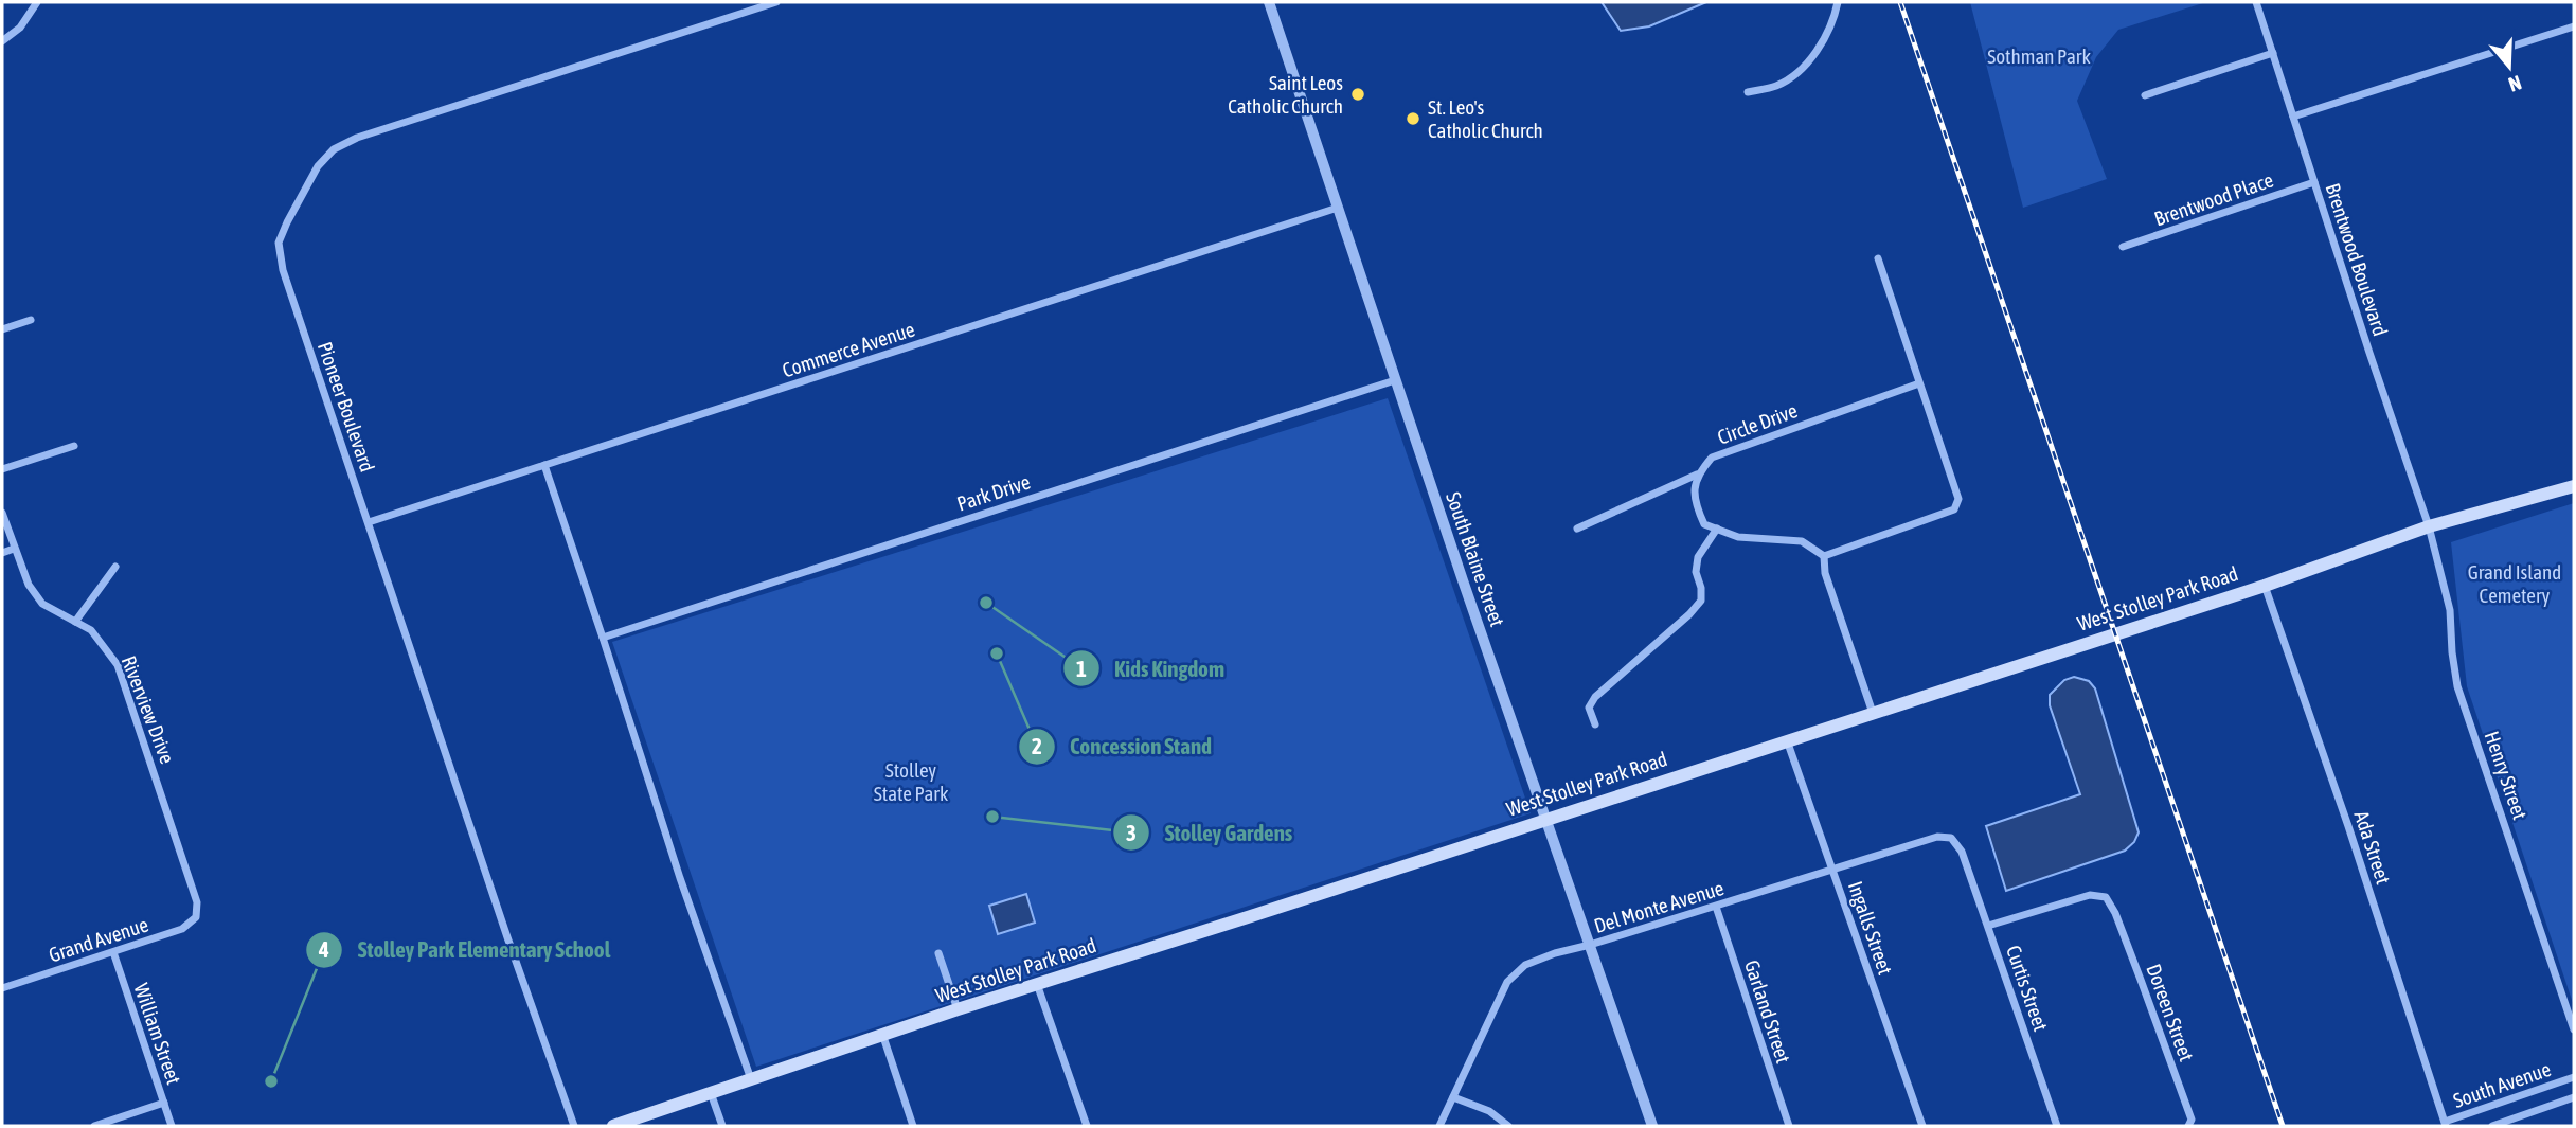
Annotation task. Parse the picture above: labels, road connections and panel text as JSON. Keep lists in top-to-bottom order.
{
  "streets": {
    "main road": ["West Stolley Park Road"],
    "street": [
      "Brentwood Place",
      "Brentwood Boulevard",
      "Commerce Avenue",
      "Pioneer Boulevard",
      "Circle Drive",
      "Park Drive",
      "South Blaine Street",
      "Riverview Drive",
      "Henry Street",
      "Ada Street",
      "Del Monte Avenue",
      "Ingalls Street",
      "Grand Avenue",
      "Curtis Street",
      "Garland Street",
      "Doreen Street",
      "William Street",
      "South Avenue"
    ]
  },
  "crossings": [
    ["Brentwood Place", "Brentwood Boulevard"],
    ["Brentwood Boulevard", "West Stolley Park Road"],
    ["Brentwood Boulevard", "Henry Street"],
    ["Commerce Avenue", "Pioneer Boulevard"],
    ["Commerce Avenue", "South Blaine Street"],
    ["Park Drive", "South Blaine Street"],
    ["South Blaine Street", "West Stolley Park Road"],
    ["South Blaine Street", "Del Monte Avenue"],
    ["West Stolley Park Road", "Henry Street"],
    ["West Stolley Park Road", "Ada Street"],
    ["West Stolley Park Road", "Ingalls Street"],
    ["Riverview Drive", "Grand Avenue"],
    ["Ada Street", "South Avenue"],
    ["Del Monte Avenue", "Ingalls Street"],
    ["Del Monte Avenue", "Curtis Street"],
    ["Del Monte Avenue", "Garland Street"],
    ["Grand Avenue", "William Street"],
    ["Curtis Street", "Doreen Street"]
  ],
  "parks": ["Sothman Park", "Grand Island Cemetery", "Stolley State Park"],
  "places": [
    "Saint Leos Catholic Church",
    "St. Leo's Catholic Church",
    "Kids Kingdom",
    "Concession Stand",
    "Stolley Gardens",
    "Stolley Park Elementary School"
  ],
  "north": "bottom"
}
